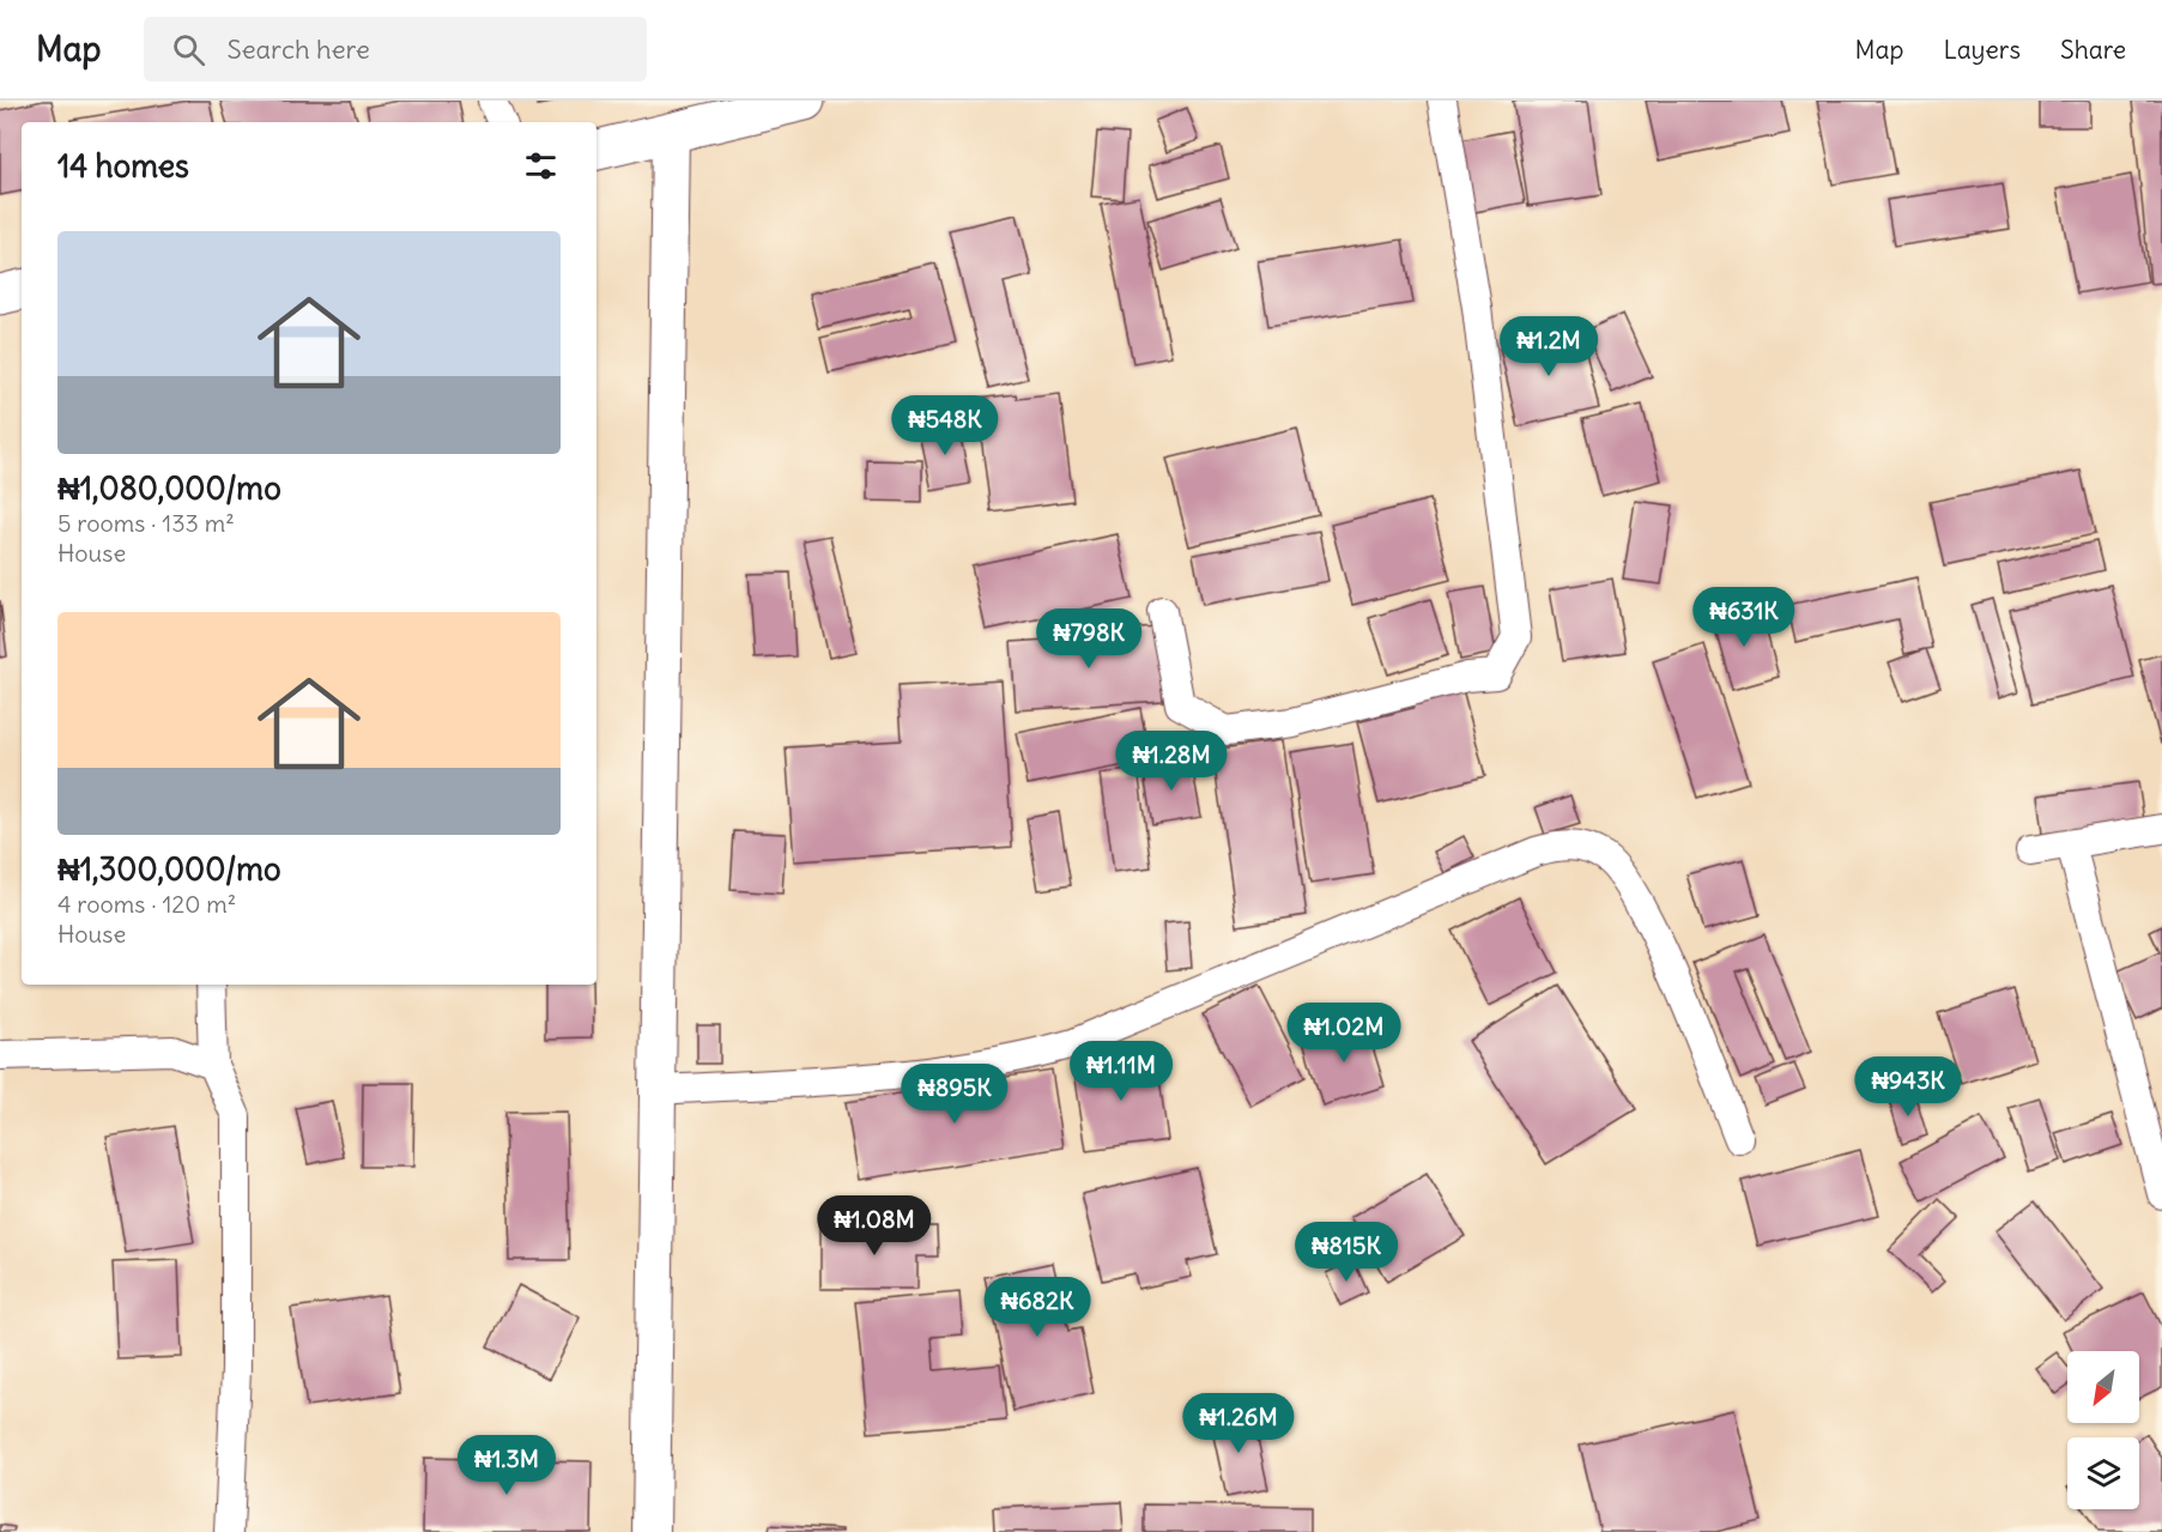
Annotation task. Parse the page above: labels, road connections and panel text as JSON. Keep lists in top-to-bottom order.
{
  "north": "bottom left",
  "page": {
    "header": "Map",
    "search": "Search here",
    "nav": ["Map", "Layers", "Share"],
    "heading": "14 homes",
    "list": [
      {
        "name": "₦1,080,000/mo",
        "note": "5 rooms · 133 m² · House"
      },
      {
        "name": "₦1,300,000/mo",
        "note": "4 rooms · 120 m² · House"
      }
    ],
    "price": [
      "₦1.2M",
      "₦548K",
      "₦631K",
      "₦798K",
      "₦1.28M",
      "₦1.02M",
      "₦1.11M",
      "₦943K",
      "₦895K",
      "₦1.08M",
      "₦815K",
      "₦682K",
      "₦1.26M",
      "₦1.3M"
    ]
  }
}
